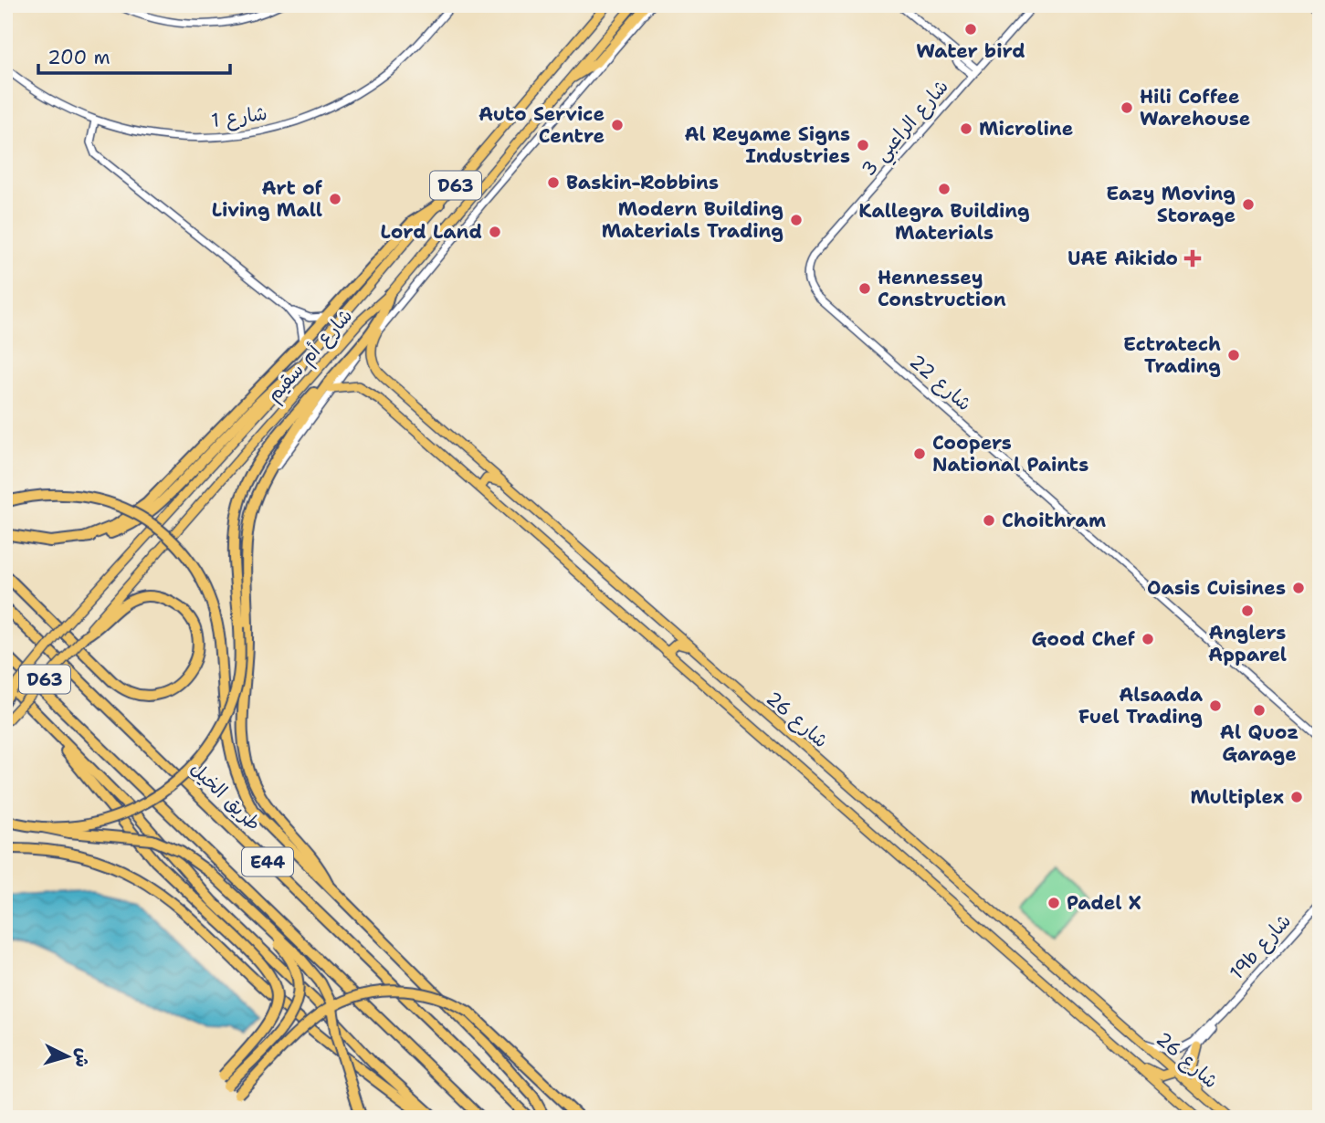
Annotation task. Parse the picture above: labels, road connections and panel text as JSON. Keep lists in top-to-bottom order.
{
  "streets": {
    "highway": ["طريق الخيل", "E44"],
    "main road": ["D63", "شارع أم سقيم", "شارع 26"],
    "street": [
      "شارع 1",
      "شارع الراعبي 3",
      "شارع 22",
      "19b شارع"
    ]
  },
  "crossings": [
    ["شارع الراعبي 3", "شارع 22"],
    ["شارع 26", "19b شارع"]
  ],
  "places": {
    "other": [
      "Water bird",
      "Hili Coffee Warehouse",
      "Auto Service Centre",
      "Microline",
      "Al Reyame Signs Industries",
      "Baskin-Robbins",
      "Kallegra Building Materials",
      "Art of Living Mall",
      "Eazy Moving Storage",
      "Modern Building Materials Trading",
      "Lord Land",
      "Hennessey Construction",
      "Ectratech Trading",
      "Coopers National Paints",
      "Choithram",
      "Oasis Cuisines",
      "Anglers Apparel",
      "Good Chef",
      "Alsaada Fuel Trading",
      "Al Quoz Garage",
      "Multiplex",
      "Padel X"
    ],
    "health": ["UAE Aikido"]
  },
  "scale_bar": "200 m",
  "north": "right"
}
